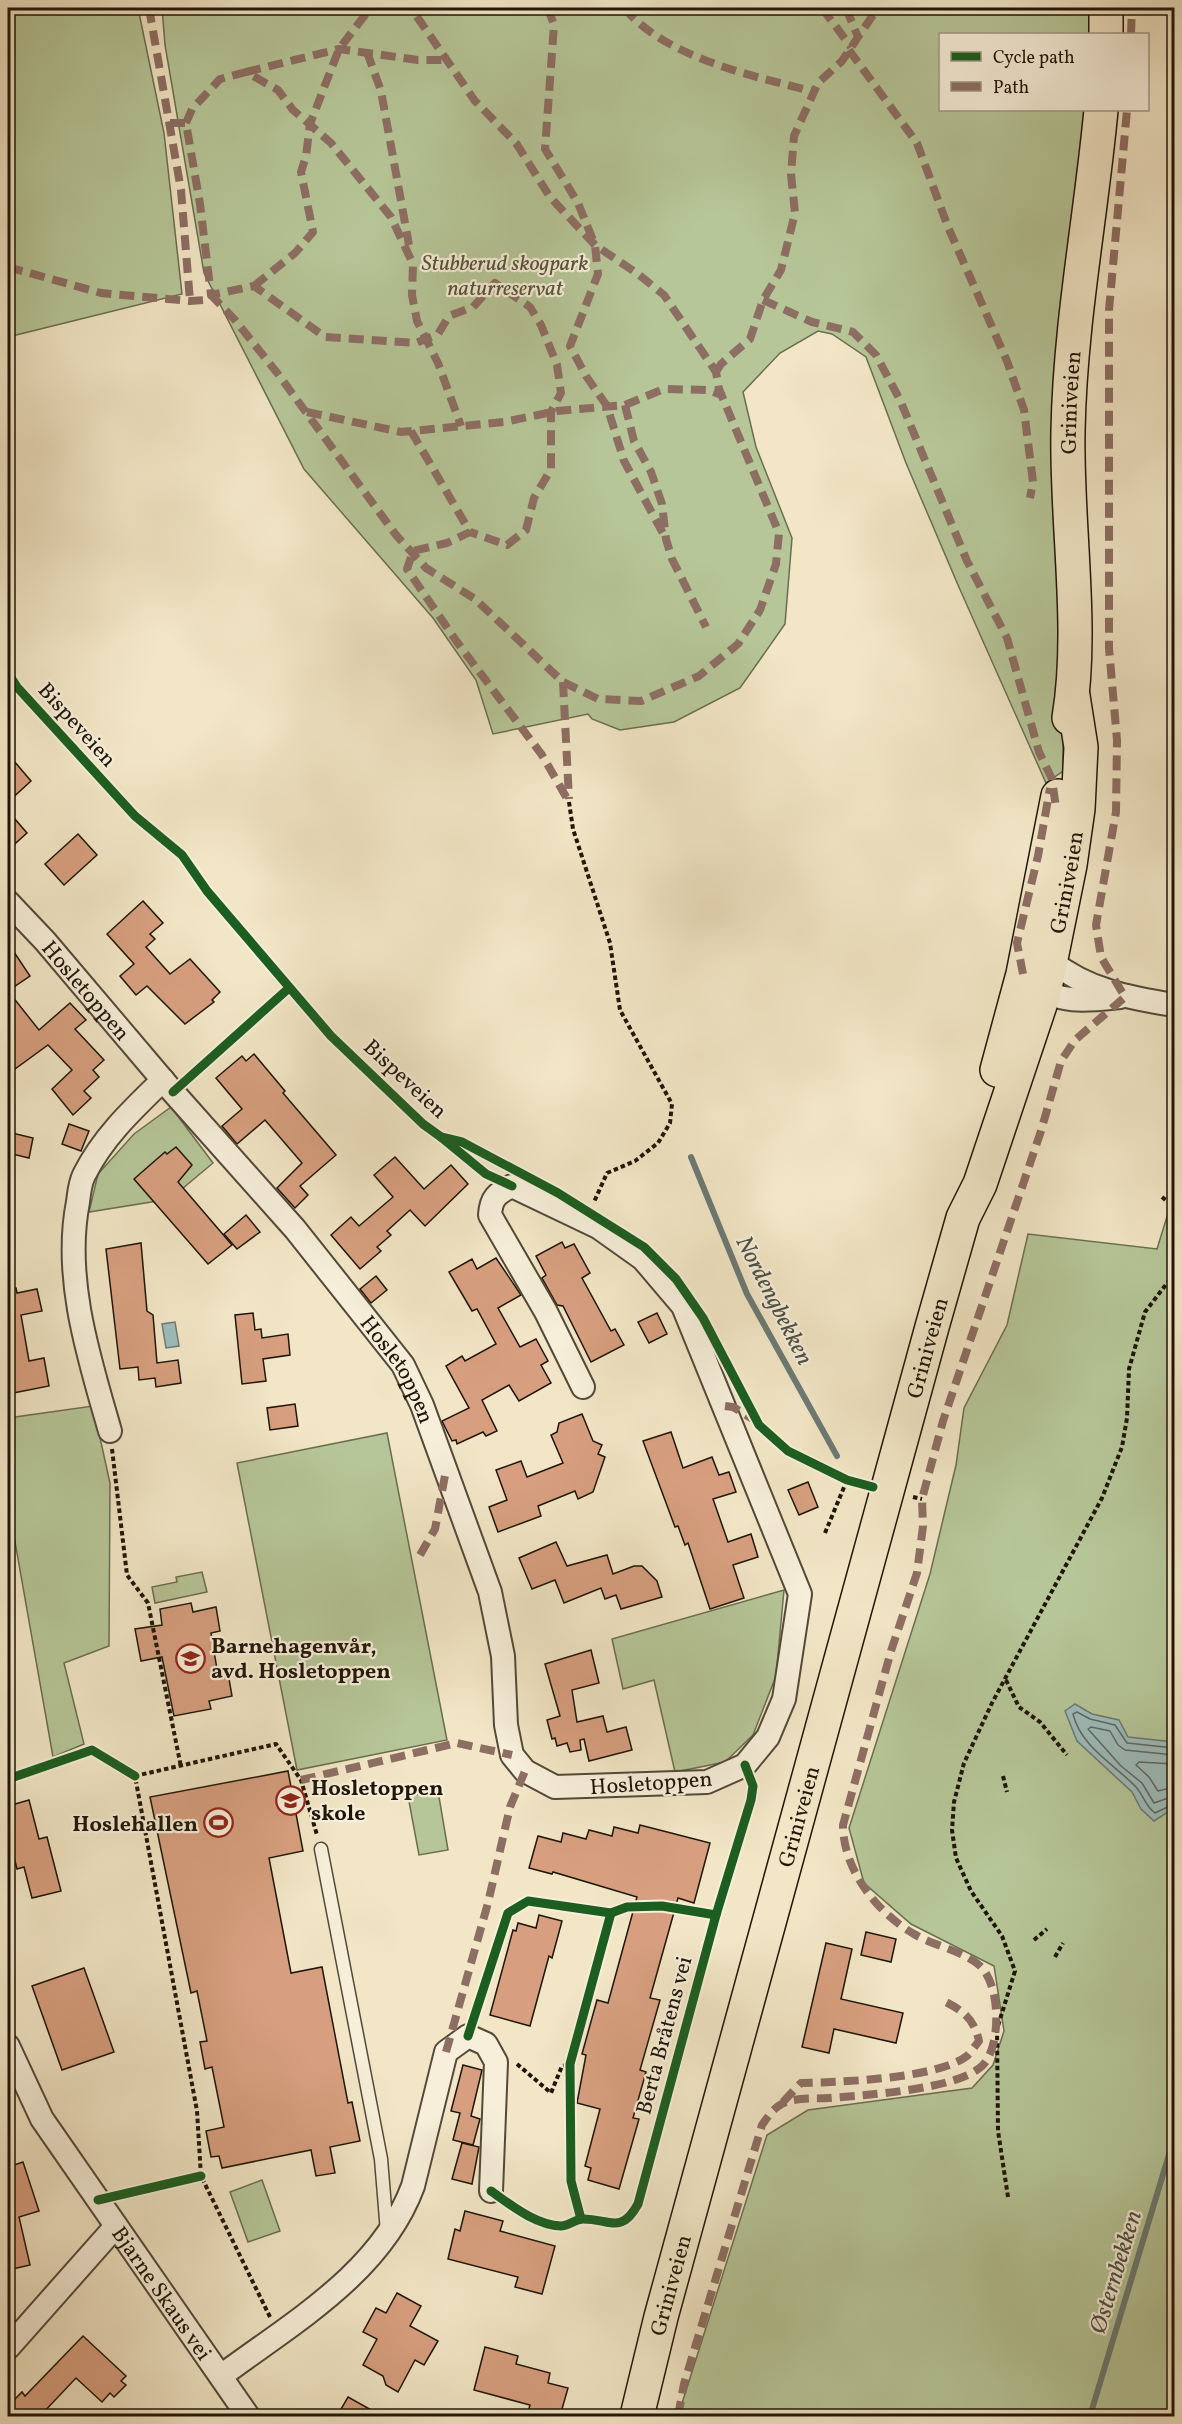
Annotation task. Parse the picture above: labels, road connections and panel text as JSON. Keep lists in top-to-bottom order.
{
  "streets": {
    "main road": ["Griniveien"],
    "street": ["Hosletoppen", "Bjarne Skaus vei"],
    "cycle path": ["Bispeveien", "Berta Bråtens vei"]
  },
  "water": ["Nordengbekken", "Østernbekken"],
  "parks": ["Stubberud skogpark naturreservat"],
  "places": {
    "school or university": ["Barnehagenvår, avd. Hosletoppen", "Hosletoppen skole"],
    "sports": ["Hoslehallen"]
  },
  "legend": ["Cycle path", "Path"]
}
